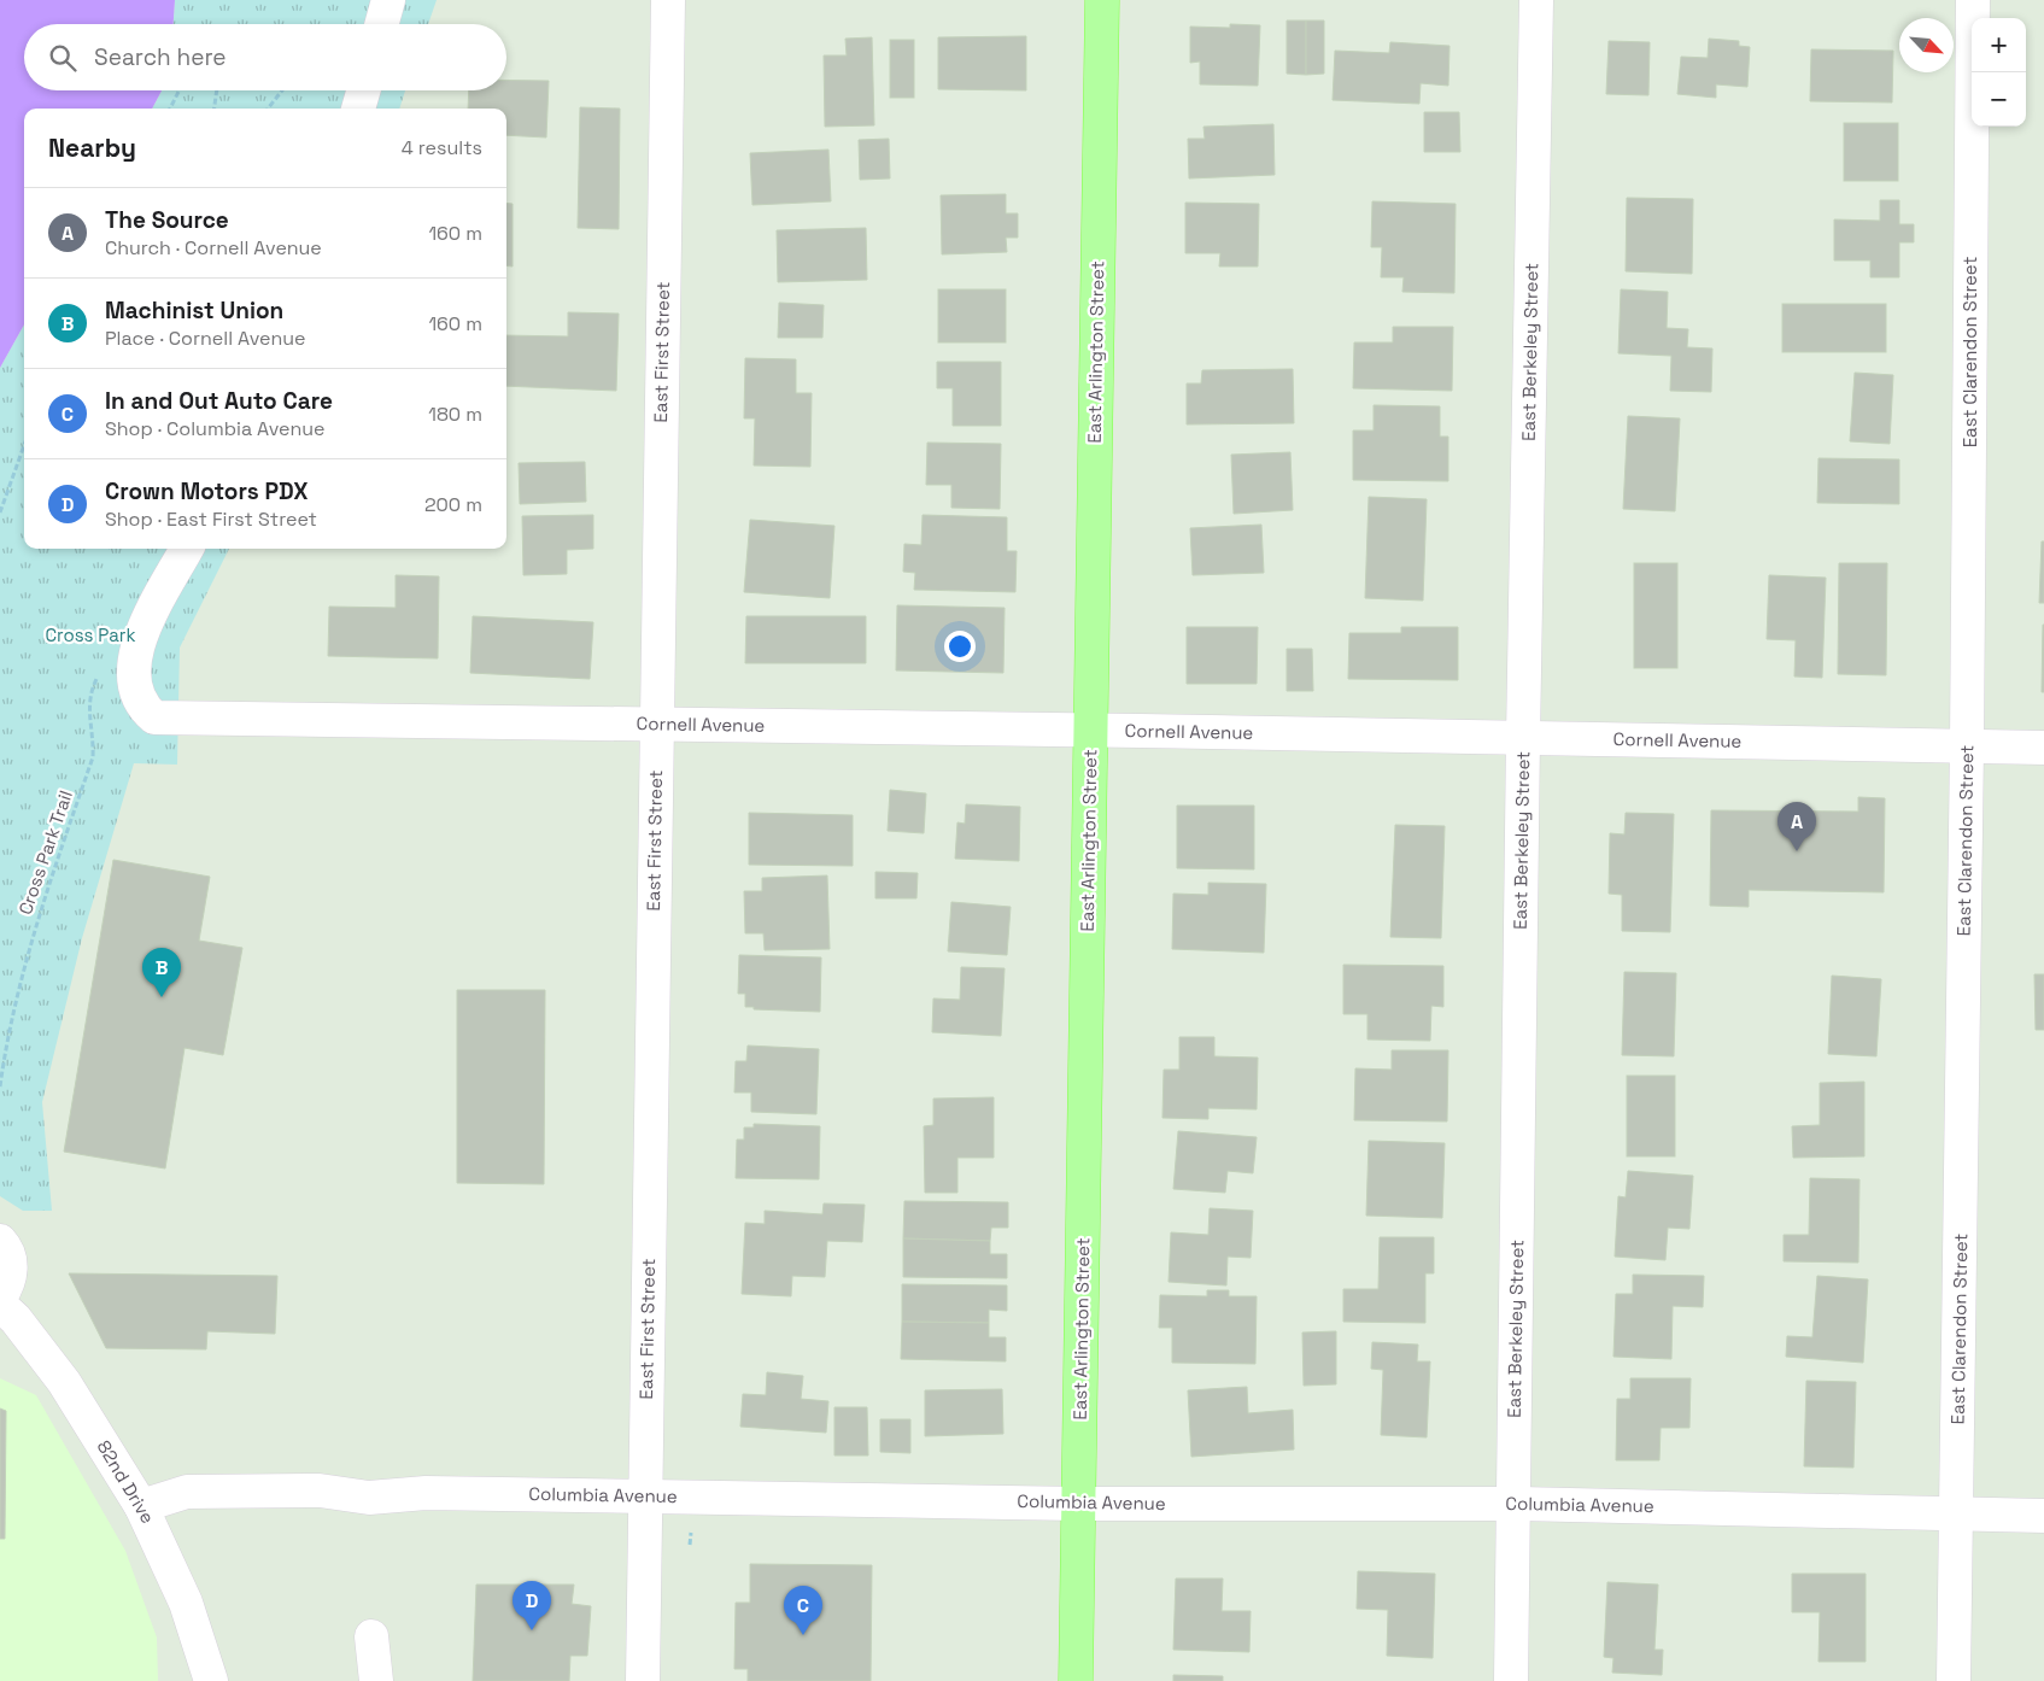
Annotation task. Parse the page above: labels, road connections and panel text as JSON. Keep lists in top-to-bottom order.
{
  "streets": {
    "main road": ["East Arlington Street"],
    "street": [
      "East First Street",
      "East Berkeley Street",
      "East Clarendon Street",
      "Cornell Avenue",
      "82nd Drive",
      "Columbia Avenue"
    ],
    "path": ["Cross Park Trail"]
  },
  "crossings": [
    ["East First Street", "Cornell Avenue"],
    ["East First Street", "Columbia Avenue"],
    ["East Arlington Street", "Cornell Avenue"],
    ["East Arlington Street", "Columbia Avenue"],
    ["East Berkeley Street", "Cornell Avenue"],
    ["East Berkeley Street", "Columbia Avenue"],
    ["East Clarendon Street", "Cornell Avenue"],
    ["East Clarendon Street", "Columbia Avenue"],
    ["Cornell Avenue", "Cross Park Trail"],
    ["82nd Drive", "Columbia Avenue"]
  ],
  "parks": ["Cross Park"],
  "north": "bottom right",
  "page": {
    "map_buttons": ["+", "−"],
    "search": "Search here",
    "heading": ["Nearby", "4 results"],
    "list": [
      {
        "mark": "A",
        "name": "The Source",
        "note": "Church · Cornell Avenue",
        "value": "160 m"
      },
      {
        "mark": "B",
        "name": "Machinist Union",
        "note": "Place · Cornell Avenue",
        "value": "160 m"
      },
      {
        "mark": "C",
        "name": "In and Out Auto Care",
        "note": "Shop · Columbia Avenue",
        "value": "180 m"
      },
      {
        "mark": "D",
        "name": "Crown Motors PDX",
        "note": "Shop · East First Street",
        "value": "200 m"
      }
    ],
    "pins": [
      "A",
      "B",
      "D",
      "C"
    ]
  }
}
